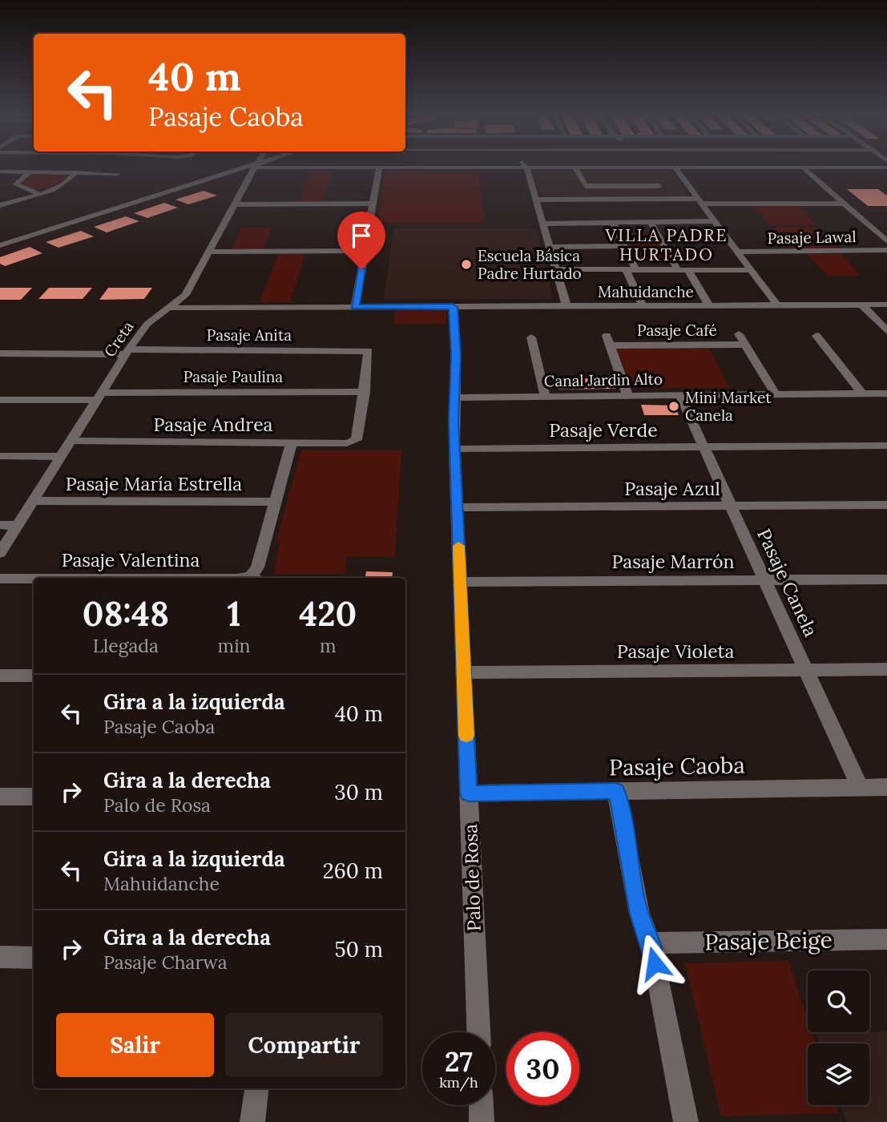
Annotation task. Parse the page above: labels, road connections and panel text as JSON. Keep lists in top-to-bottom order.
{
  "streets": {
    "street": [
      "Pasaje Lawal",
      "Mahuidanche",
      "Pasaje Café",
      "Pasaje Anita",
      "Creta",
      "Pasaje Paulina",
      "Canal Jardin Alto",
      "Pasaje Andrea",
      "Pasaje Verde",
      "Pasaje María Estrella",
      "Pasaje Azul",
      "Pasaje Valentina",
      "Pasaje Marrón",
      "Pasaje Canela",
      "Pasaje Violeta",
      "Pasaje Caoba",
      "Palo de Rosa",
      "Pasaje Beige"
    ]
  },
  "crossings": [
    ["Mahuidanche", "Creta"],
    ["Mahuidanche", "Palo de Rosa"],
    ["Pasaje Café", "Canal Jardin Alto"],
    ["Pasaje Anita", "Creta"],
    ["Pasaje Anita", "Pasaje Paulina"],
    ["Pasaje Anita", "Pasaje Andrea"],
    ["Creta", "Pasaje Paulina"],
    ["Creta", "Pasaje Andrea"],
    ["Creta", "Pasaje María Estrella"],
    ["Pasaje Paulina", "Pasaje Andrea"],
    ["Canal Jardin Alto", "Pasaje Canela"],
    ["Canal Jardin Alto", "Palo de Rosa"],
    ["Pasaje Verde", "Pasaje Canela"],
    ["Pasaje Verde", "Palo de Rosa"],
    ["Pasaje Azul", "Pasaje Canela"],
    ["Pasaje Azul", "Palo de Rosa"],
    ["Pasaje Marrón", "Pasaje Canela"],
    ["Pasaje Marrón", "Palo de Rosa"],
    ["Pasaje Canela", "Pasaje Violeta"],
    ["Pasaje Canela", "Pasaje Caoba"],
    ["Pasaje Violeta", "Palo de Rosa"],
    ["Pasaje Caoba", "Palo de Rosa"]
  ],
  "districts": ["VILLA PADRE HURTADO"],
  "places": ["Escuela Básica Padre Hurtado", "Mini Market Canela"],
  "page": {
    "turn": ["40 m", "Pasaje Caoba"],
    "eta": [
      "08:48",
      "Llegada",
      "1",
      "min",
      "420",
      "m"
    ],
    "list": [
      {
        "name": "Gira a la izquierda",
        "note": "Pasaje Caoba",
        "value": "40 m"
      },
      {
        "name": "Gira a la derecha",
        "note": "Palo de Rosa",
        "value": "30 m"
      },
      {
        "name": "Gira a la izquierda",
        "note": "Mahuidanche",
        "value": "260 m"
      },
      {
        "name": "Gira a la derecha",
        "note": "Pasaje Charwa",
        "value": "50 m"
      }
    ],
    "buttons": ["Salir", "Compartir"],
    "speed": "27 km/h",
    "limit": "30"
  }
}
